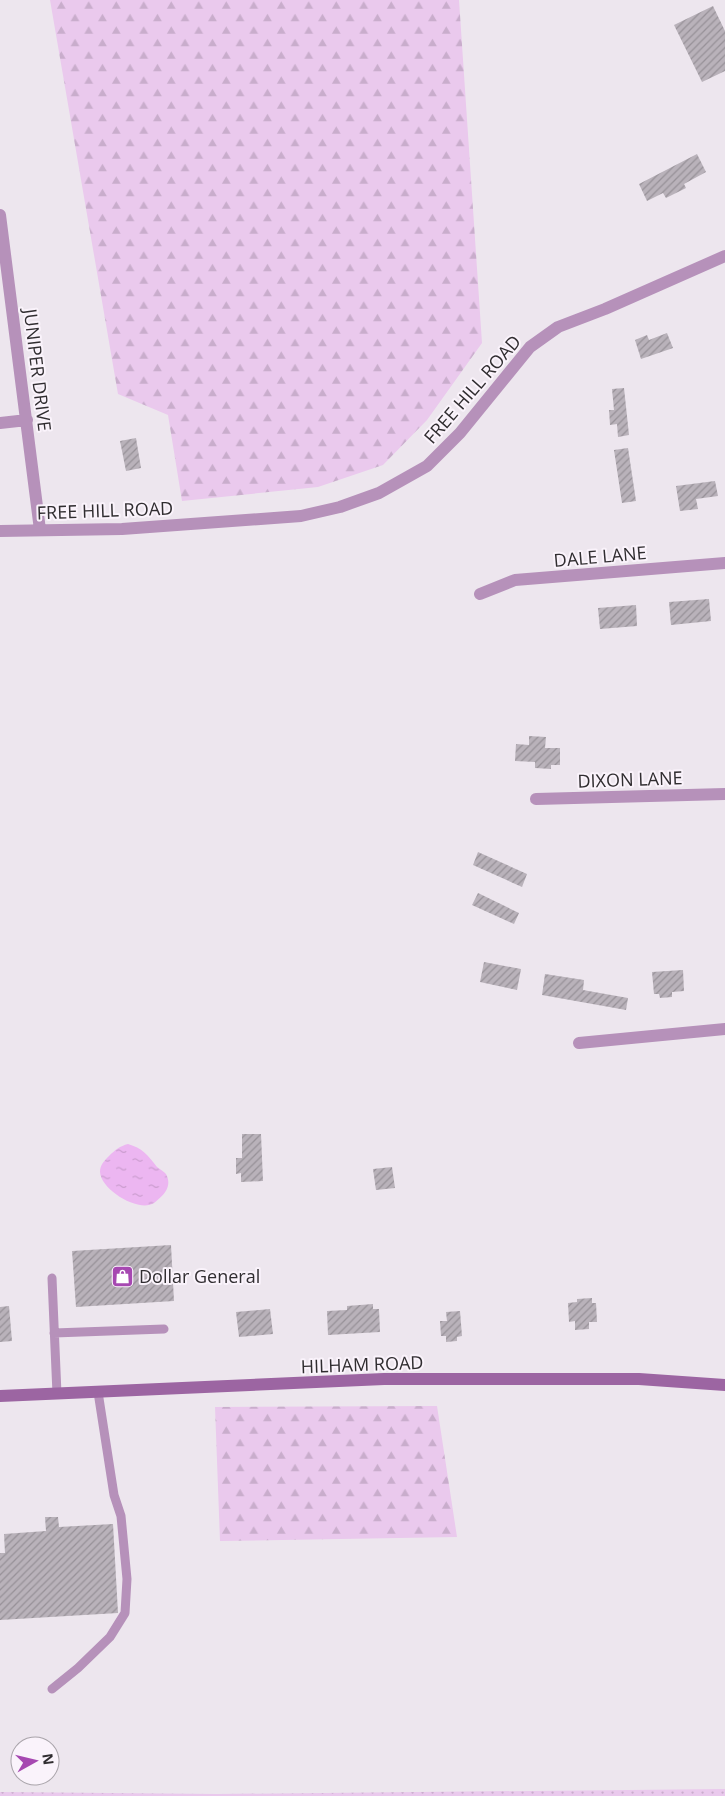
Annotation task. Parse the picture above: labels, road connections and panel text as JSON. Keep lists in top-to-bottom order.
{
  "streets": {
    "main road": ["HILHAM ROAD"],
    "street": [
      "JUNIPER DRIVE",
      "FREE HILL ROAD",
      "DALE LANE",
      "DIXON LANE"
    ]
  },
  "crossings": [
    ["JUNIPER DRIVE", "FREE HILL ROAD"]
  ],
  "places": {
    "shop": ["Dollar General"]
  },
  "north": "right"
}
